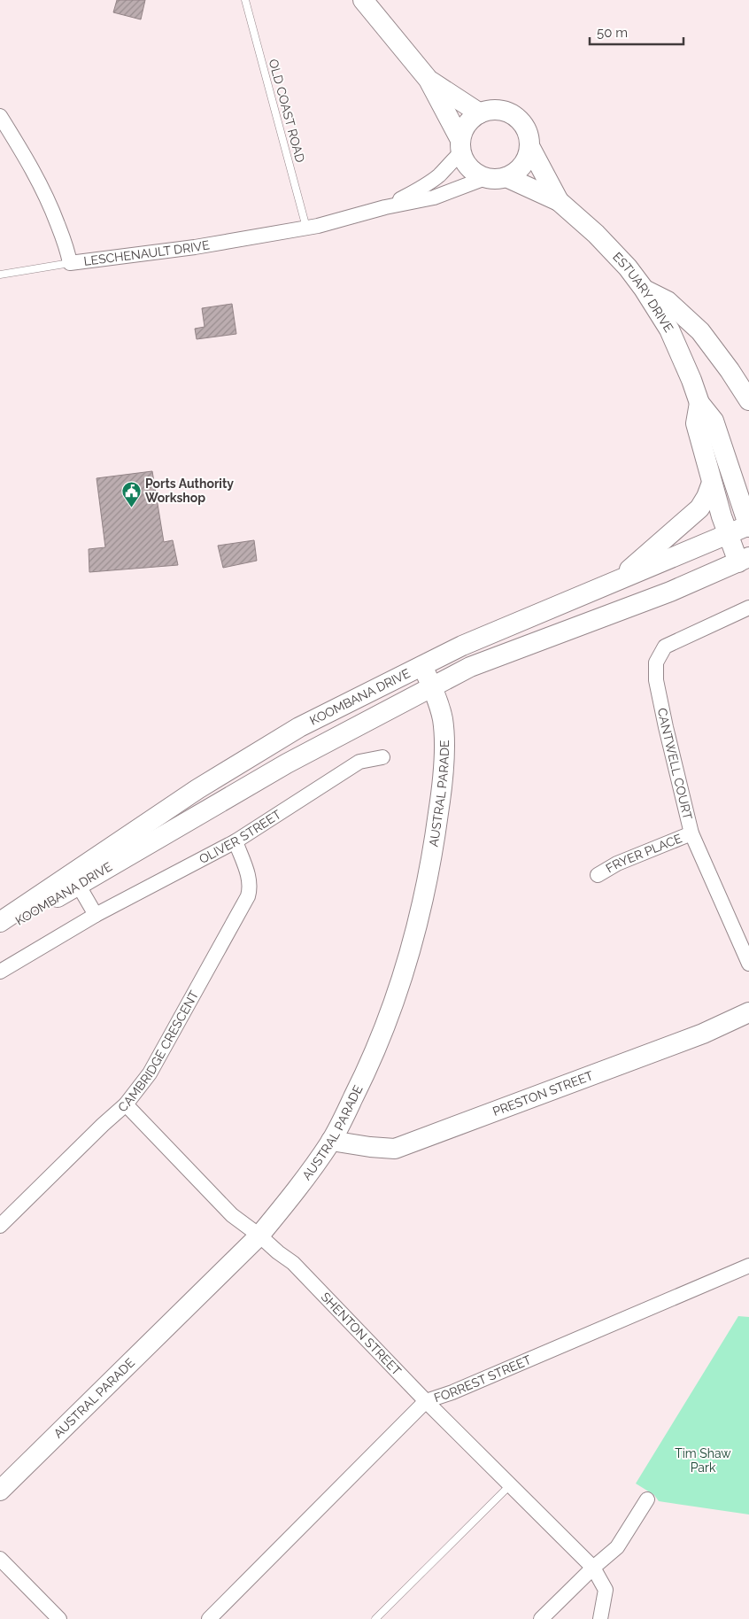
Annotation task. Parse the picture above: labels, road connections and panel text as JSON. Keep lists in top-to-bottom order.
{
  "streets": {
    "main road": [
      "ESTUARY DRIVE",
      "KOOMBANA DRIVE",
      "AUSTRAL PARADE",
      "PRESTON STREET"
    ],
    "street": [
      "LESCHENAULT DRIVE",
      "CANTWELL COURT",
      "OLIVER STREET",
      "FRYER PLACE",
      "CAMBRIDGE CRESCENT",
      "SHENTON STREET",
      "FORREST STREET"
    ],
    "lane": ["OLD COAST ROAD"]
  },
  "crossings": [
    ["OLD COAST ROAD", "LESCHENAULT DRIVE"],
    ["LESCHENAULT DRIVE", "ESTUARY DRIVE"],
    ["ESTUARY DRIVE", "KOOMBANA DRIVE"],
    ["KOOMBANA DRIVE", "AUSTRAL PARADE"],
    ["CANTWELL COURT", "FRYER PLACE"],
    ["AUSTRAL PARADE", "PRESTON STREET"],
    ["AUSTRAL PARADE", "SHENTON STREET"],
    ["OLIVER STREET", "CAMBRIDGE CRESCENT"],
    ["CAMBRIDGE CRESCENT", "SHENTON STREET"],
    ["SHENTON STREET", "FORREST STREET"]
  ],
  "parks": ["Tim Shaw Park"],
  "places": {
    "public building": ["Ports Authority Workshop"]
  },
  "scale_bar": "50 m"
}
